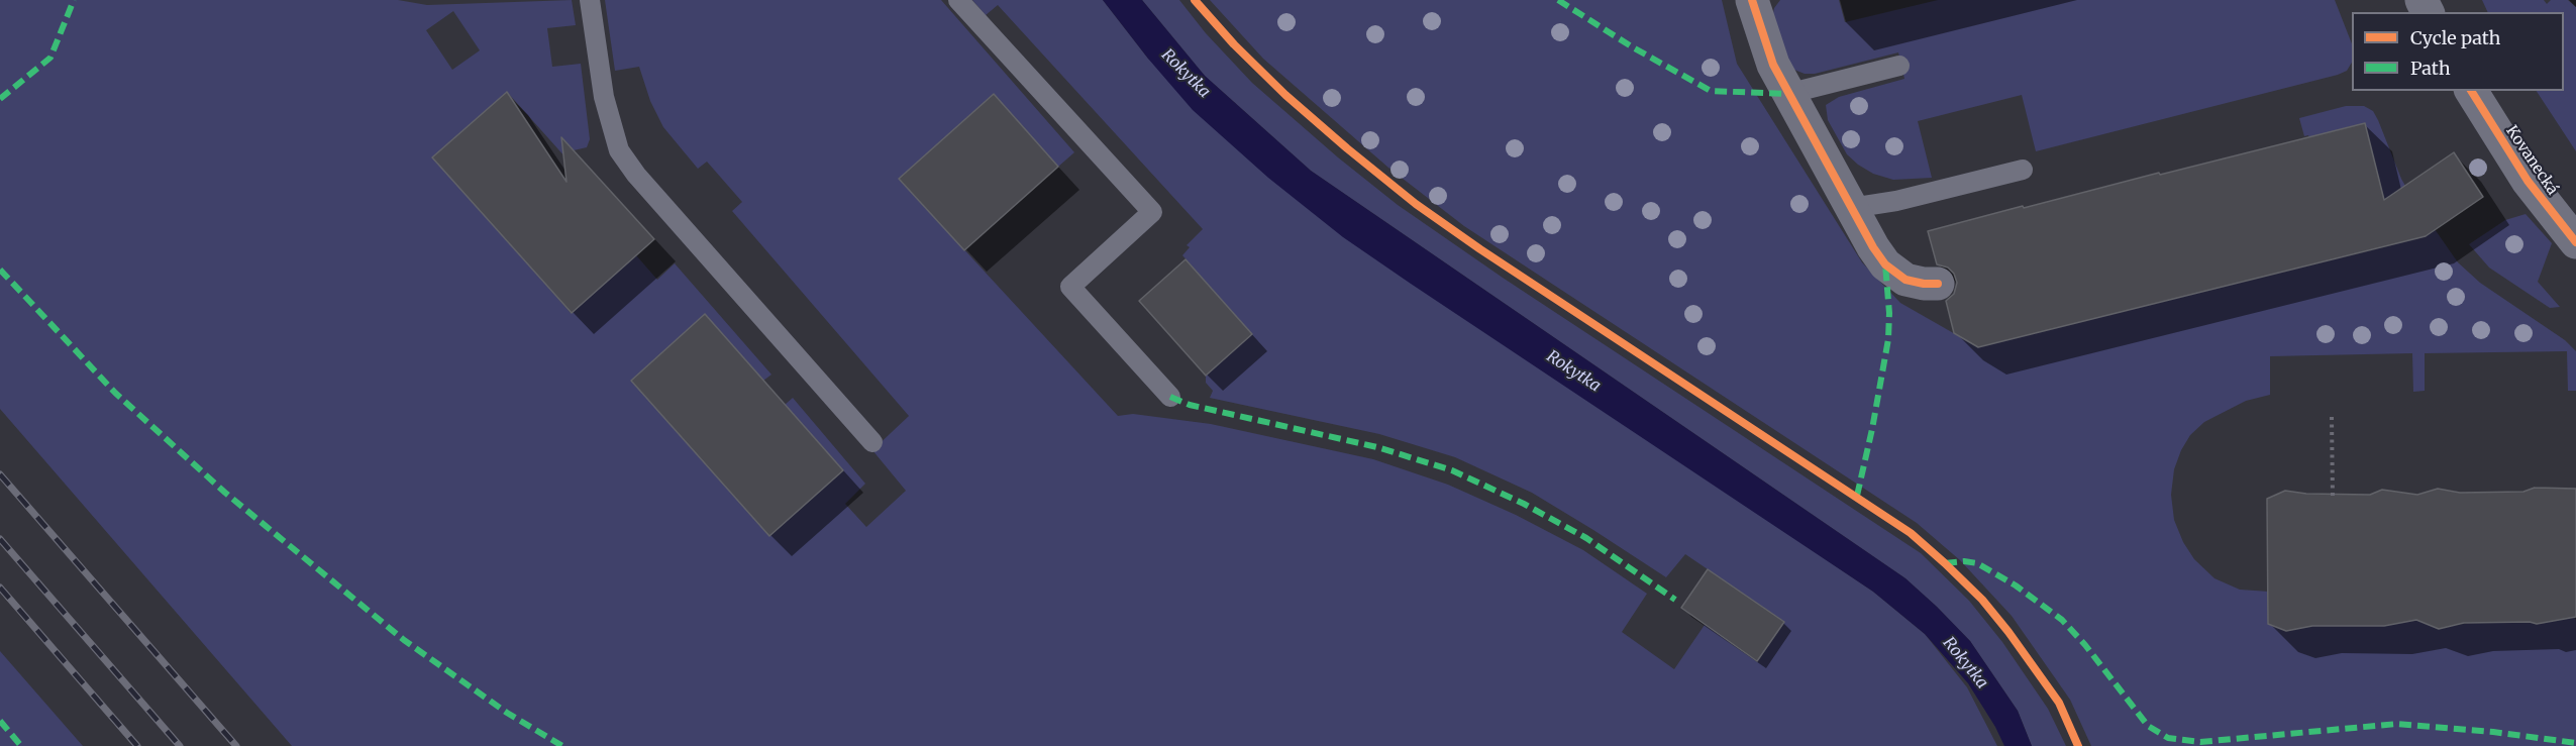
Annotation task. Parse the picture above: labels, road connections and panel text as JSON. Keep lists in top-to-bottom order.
{
  "streets": {
    "street": ["Kovanecká"]
  },
  "water": ["Rokytka"],
  "legend": ["Cycle path", "Path"]
}
